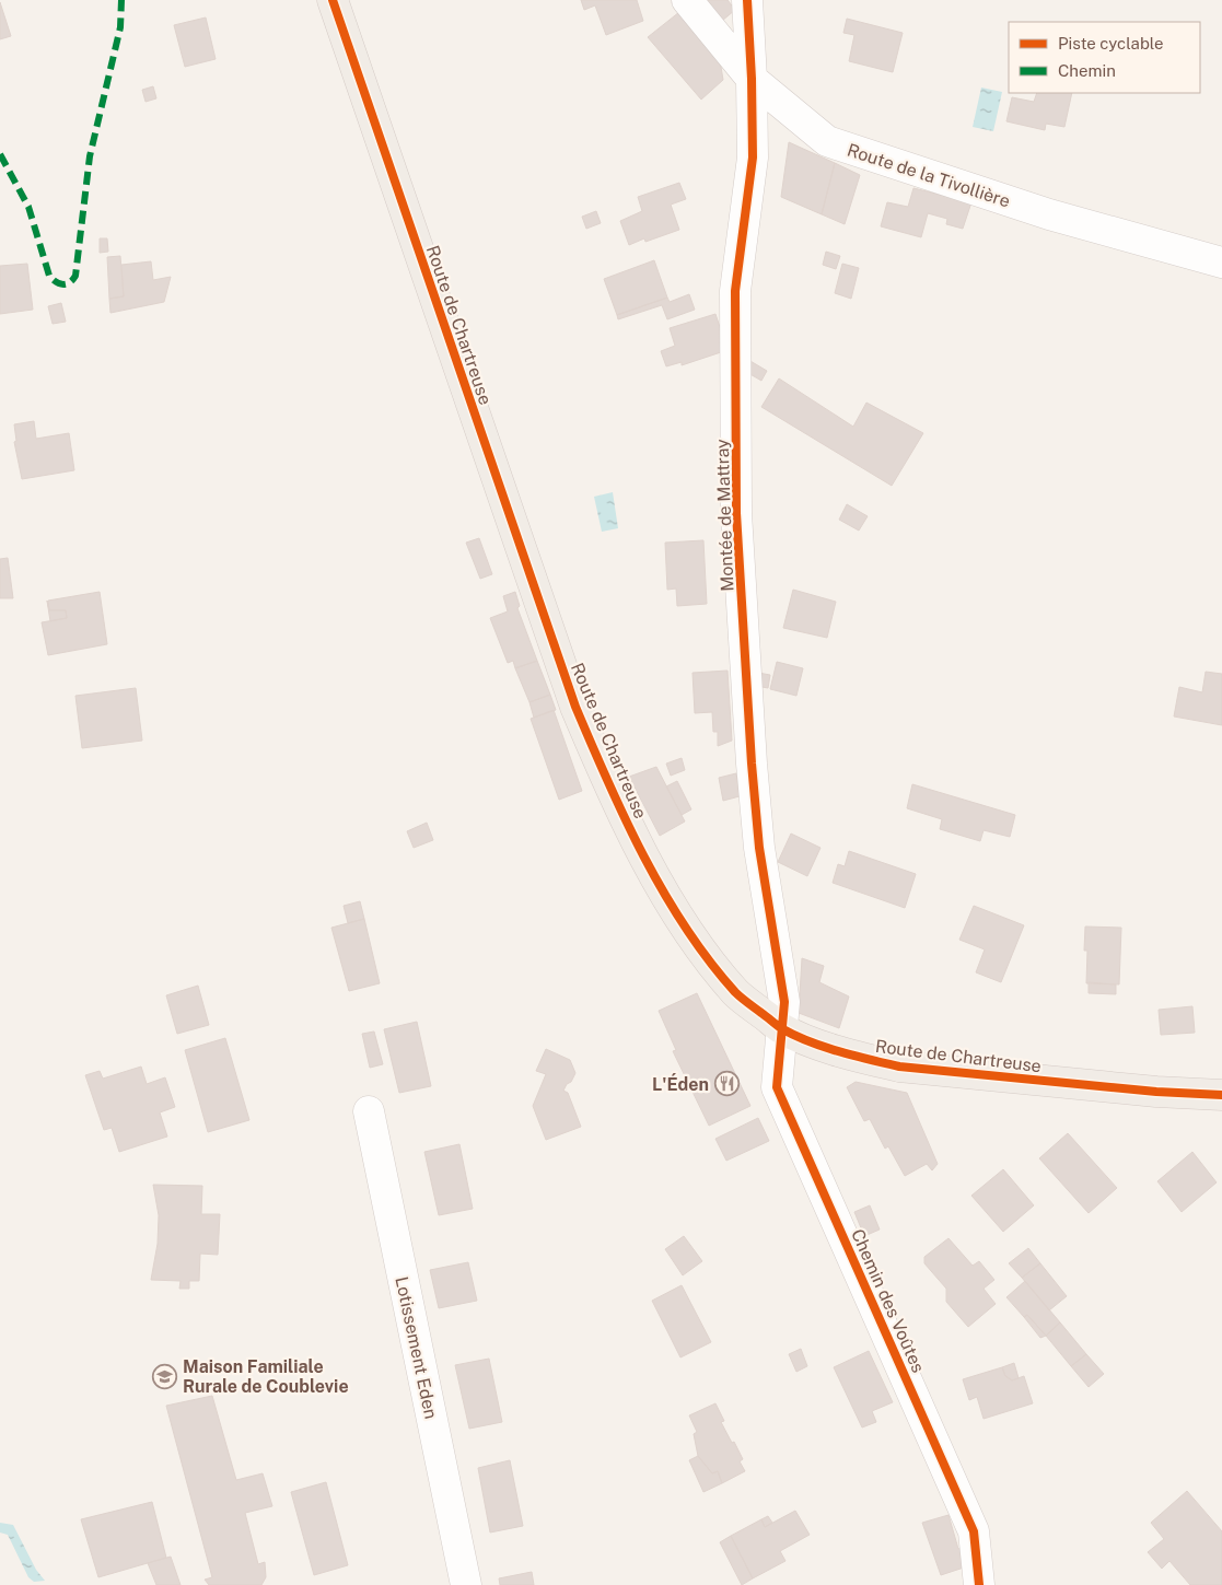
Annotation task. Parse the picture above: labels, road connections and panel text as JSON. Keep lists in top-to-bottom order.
{
  "streets": {
    "main road": ["Route de Chartreuse"],
    "street": [
      "Route de la Tivollière",
      "Montée de Mattray",
      "Chemin des Voûtes",
      "Lotissement Eden"
    ]
  },
  "crossings": [
    ["Route de la Tivollière", "Montée de Mattray"],
    ["Route de Chartreuse", "Montée de Mattray"],
    ["Route de Chartreuse", "Chemin des Voûtes"],
    ["Montée de Mattray", "Chemin des Voûtes"]
  ],
  "places": {
    "restaurant": ["L'Éden"],
    "school or university": ["Maison Familiale Rurale de Coublevie"]
  },
  "legend": ["Piste cyclable", "Chemin"]
}
